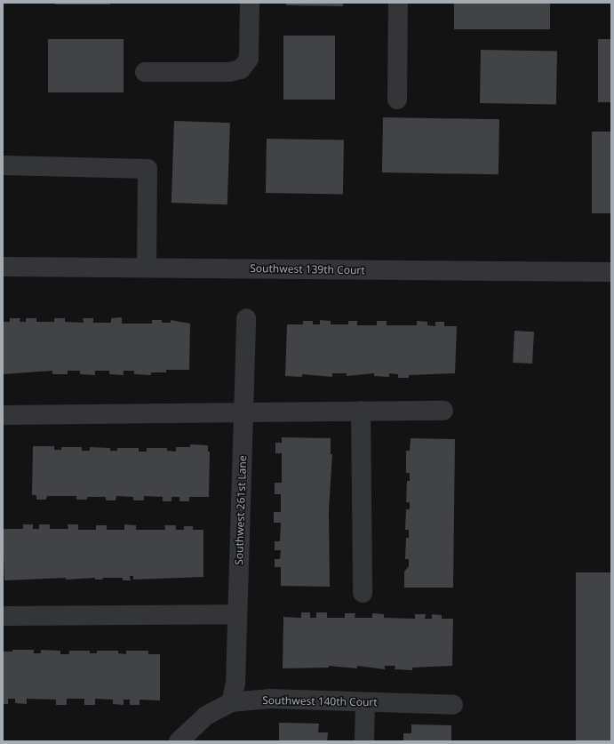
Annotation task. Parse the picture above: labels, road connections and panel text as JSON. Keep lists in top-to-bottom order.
{
  "streets": {
    "street": ["Southwest 139th Court", "Southwest 261st Lane", "Southwest 140th Court"]
  },
  "crossings": [
    ["Southwest 261st Lane", "Southwest 140th Court"]
  ]
}
